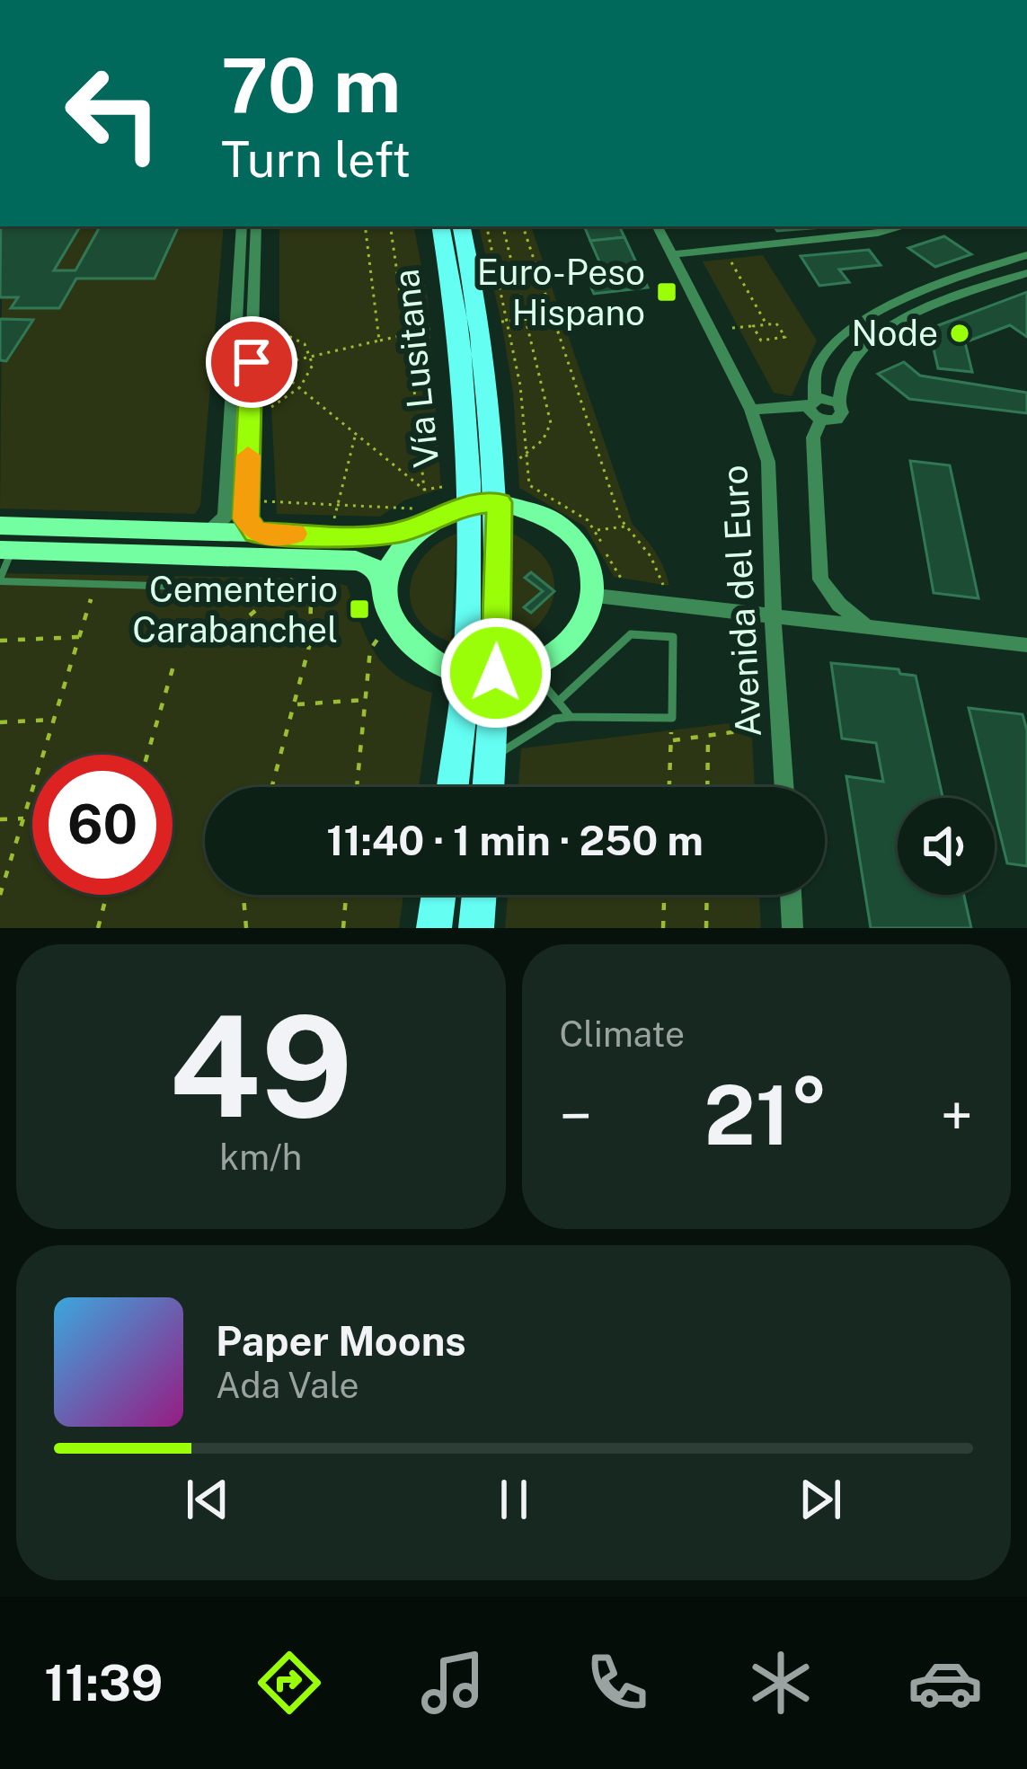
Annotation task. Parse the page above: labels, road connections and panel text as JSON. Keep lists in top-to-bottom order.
{
  "streets": {
    "main road": ["Vía Lusitana"],
    "street": ["Avenida del Euro"]
  },
  "places": {
    "transit": ["Euro-Peso Hispano", "Cementerio Carabanchel"],
    "other": ["Node"]
  },
  "page": {
    "turn": ["70 m", "Turn left"],
    "limit": "60",
    "trip": "11:40 · 1 min · 250 m",
    "tile": [
      ["49", "km/h"],
      "Climate"
    ],
    "heat": ["−", "21°", "+"],
    "song": ["Paper Moons", "Ada Vale"],
    "tabs": "11:39"
  }
}
